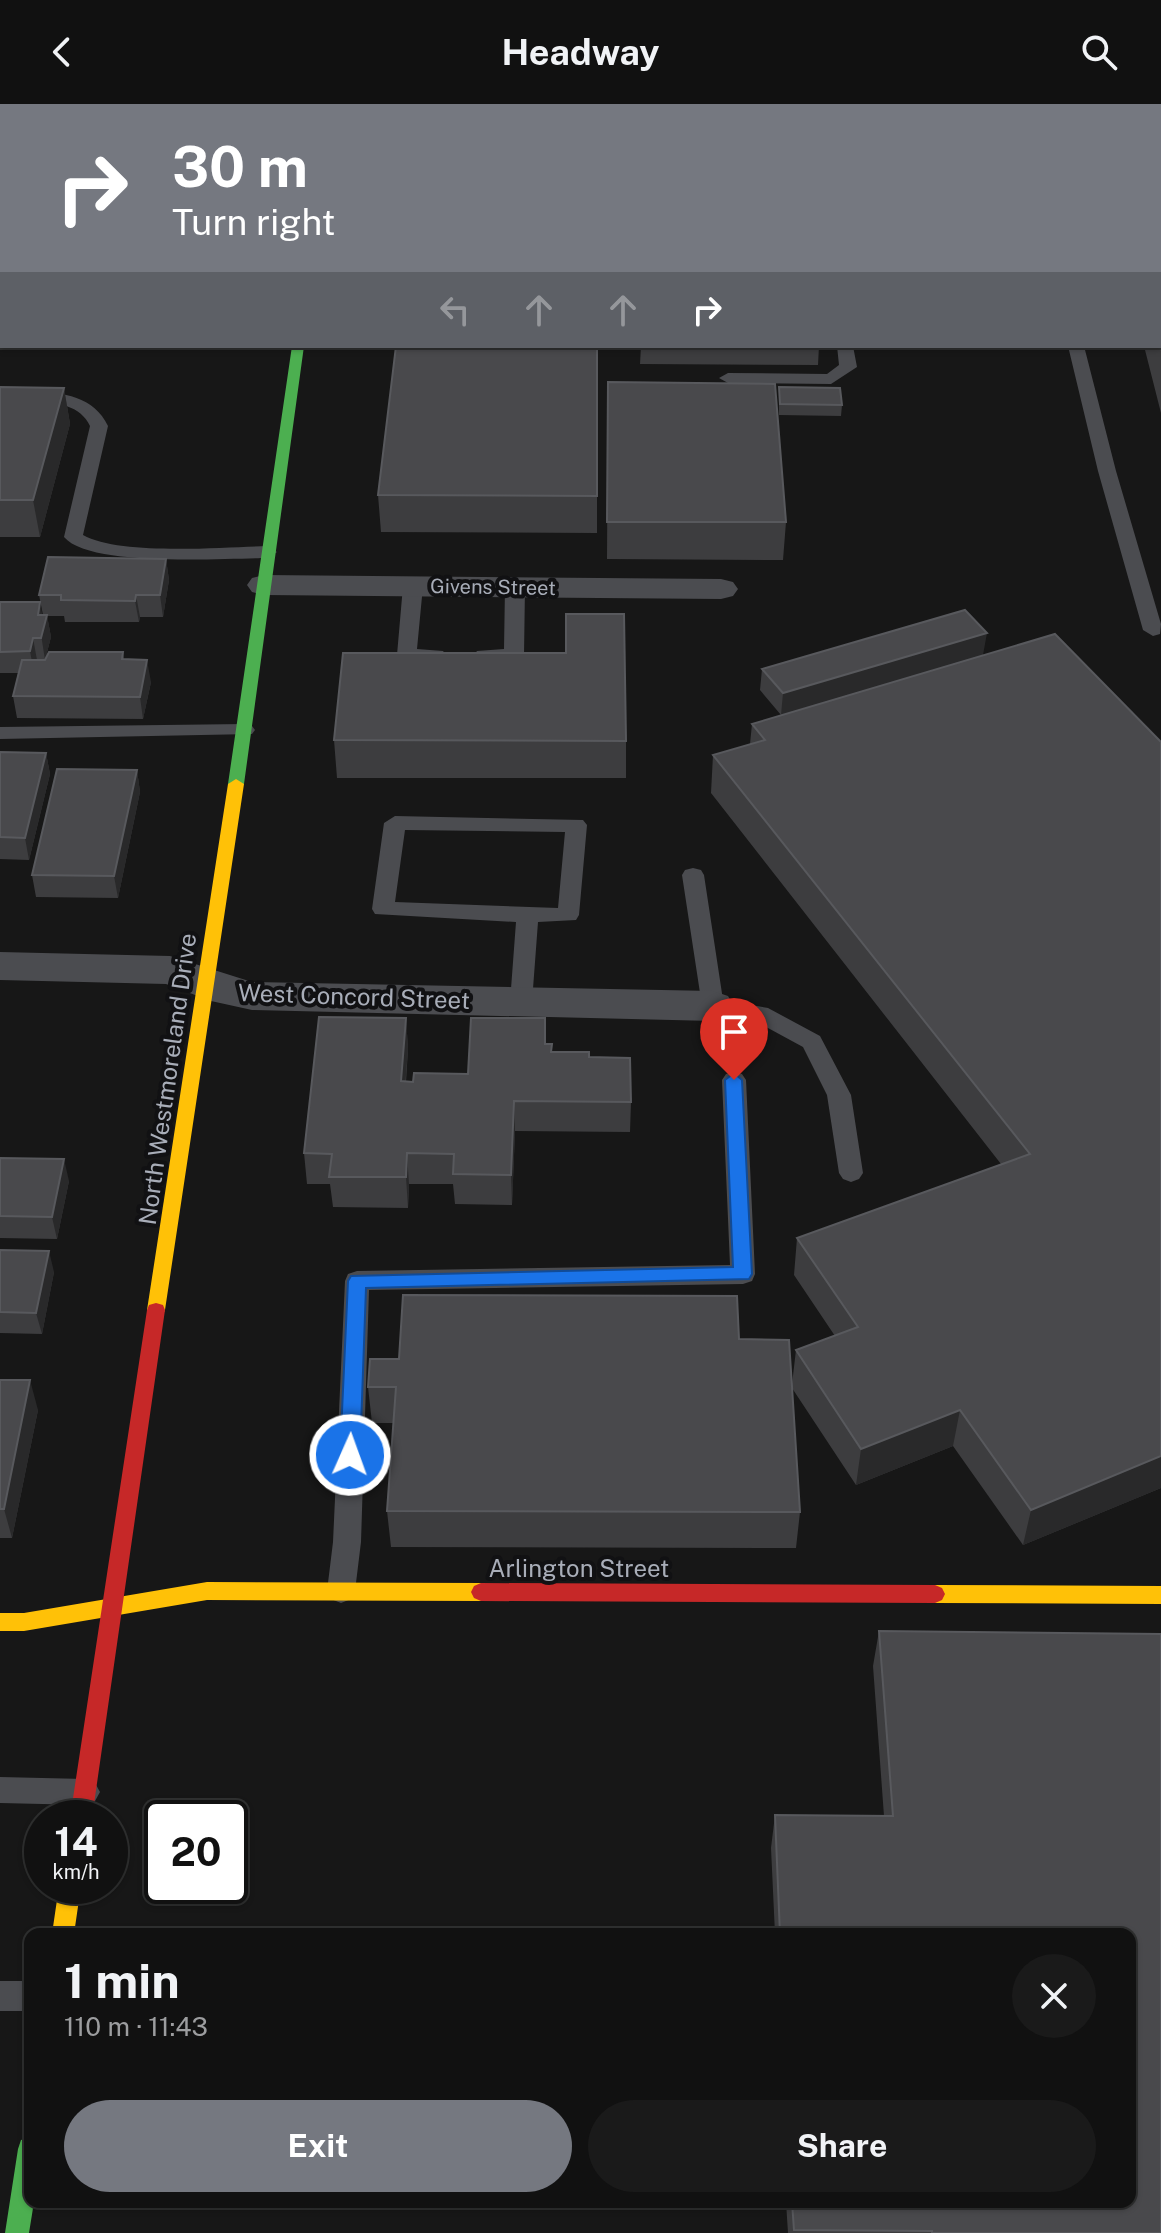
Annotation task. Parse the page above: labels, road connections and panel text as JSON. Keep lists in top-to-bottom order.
{
  "streets": {
    "street": [
      "Givens Street",
      "West Concord Street",
      "North Westmoreland Drive",
      "Arlington Street"
    ]
  },
  "crossings": [
    ["Givens Street", "North Westmoreland Drive"],
    ["West Concord Street", "North Westmoreland Drive"],
    ["North Westmoreland Drive", "Arlington Street"]
  ],
  "page": {
    "header": "Headway",
    "turn": ["30 m", "Turn right"],
    "speed": "14 km/h",
    "limit": "20",
    "heading": ["1 min", "110 m · 11:43"],
    "buttons": ["Exit", "Share"]
  }
}
